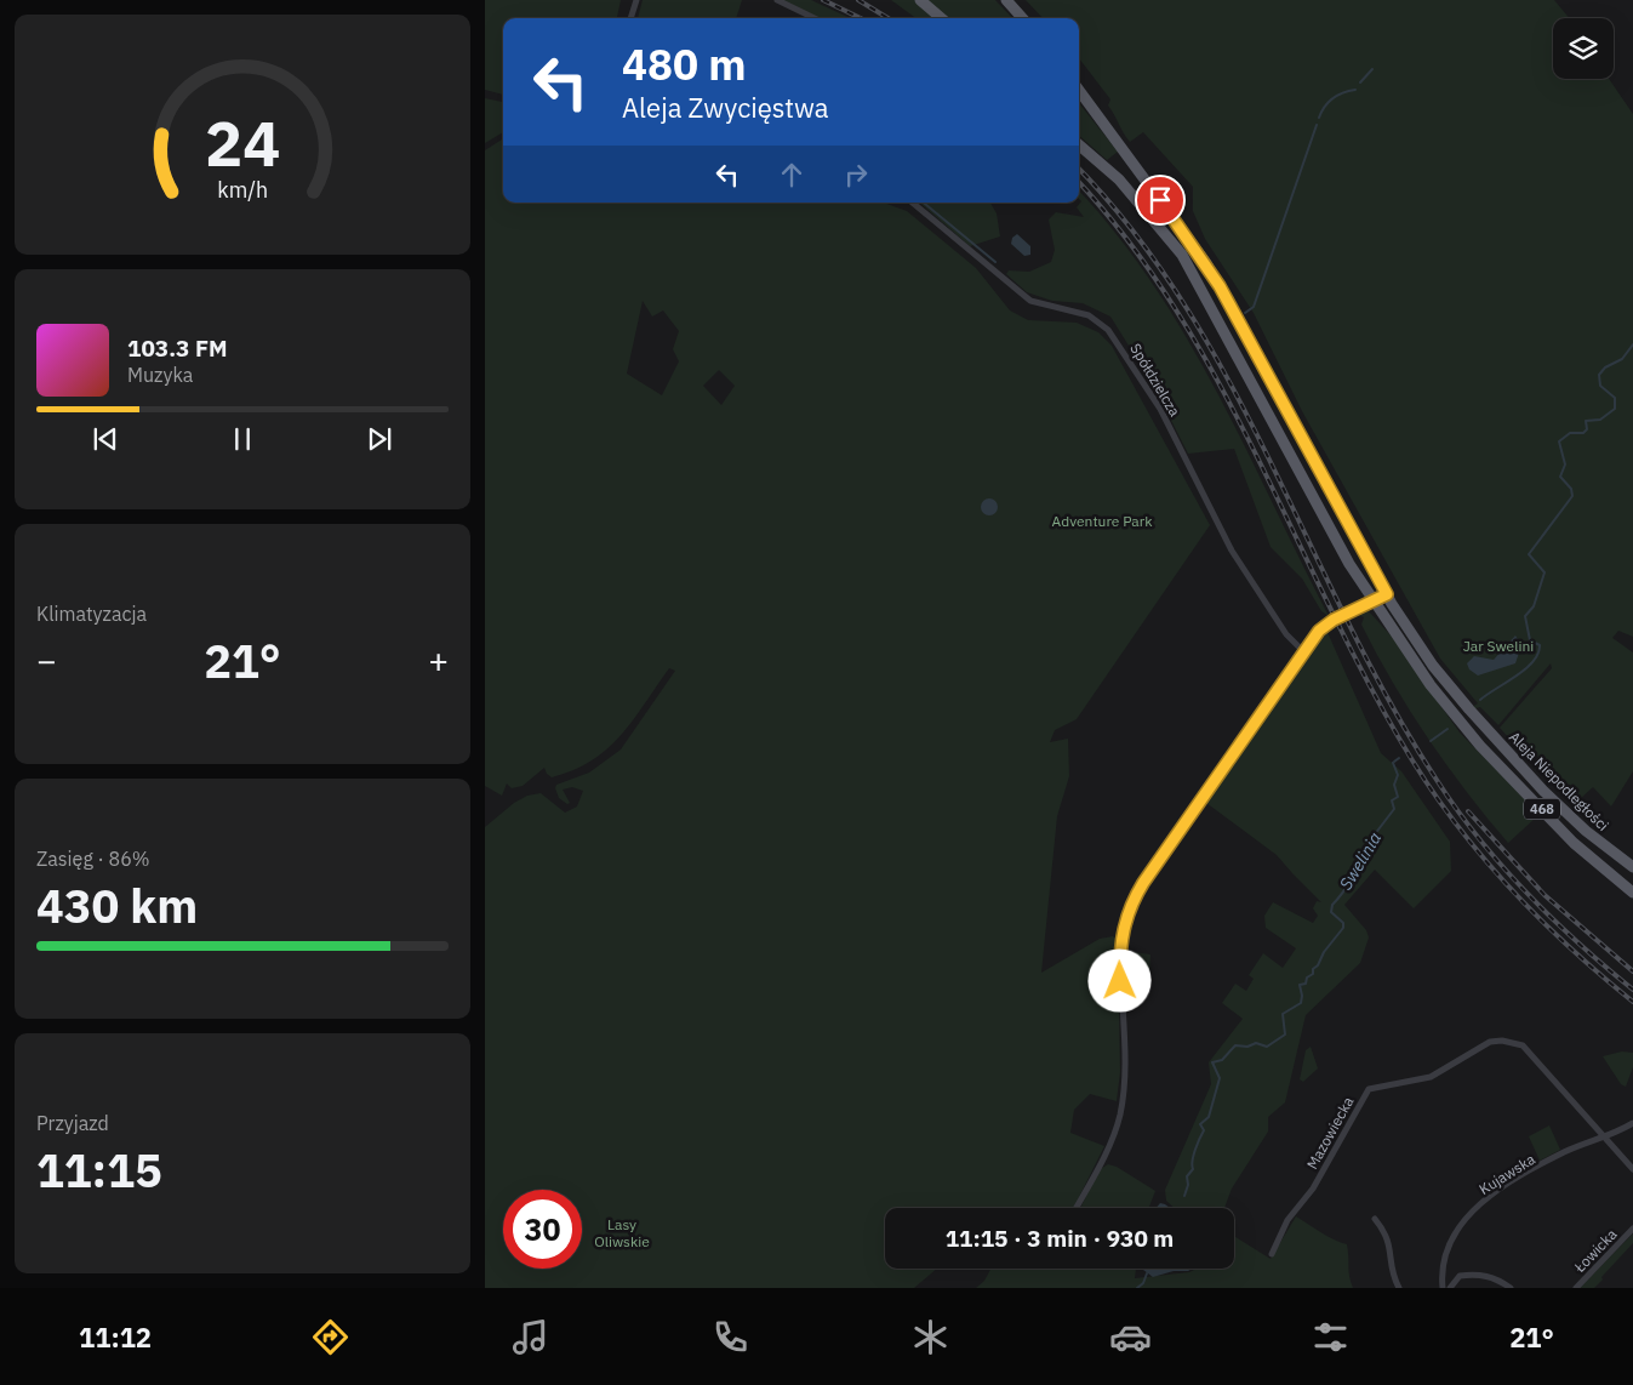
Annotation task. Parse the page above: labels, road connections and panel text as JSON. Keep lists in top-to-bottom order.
{
  "streets": {
    "main road": ["Aleja Niepodległości", "468"],
    "street": [
      "Spółdzielcza",
      "Mazowiecka",
      "Kujawska",
      "Łowicka"
    ]
  },
  "crossings": [
    ["Aleja Niepodległości", "468"],
    ["Mazowiecka", "Kujawska"]
  ],
  "water": ["Swelinia"],
  "parks": ["Adventure Park", "Jar Swelini", "Lasy Oliwskie"],
  "page": {
    "turn": ["480 m", "Aleja Zwycięstwa"],
    "song": ["103.3 FM", "Muzyka"],
    "tile": [
      "Klimatyzacja",
      ["Zasięg · 86%", "430 km"],
      ["Przyjazd", "11:15"]
    ],
    "heat": ["−", "21°", "+"],
    "limit": "30",
    "trip": "11:15 · 3 min · 930 m",
    "tabs": ["11:12", "21°"],
    "gauge": ["24", "km/h"]
  }
}
